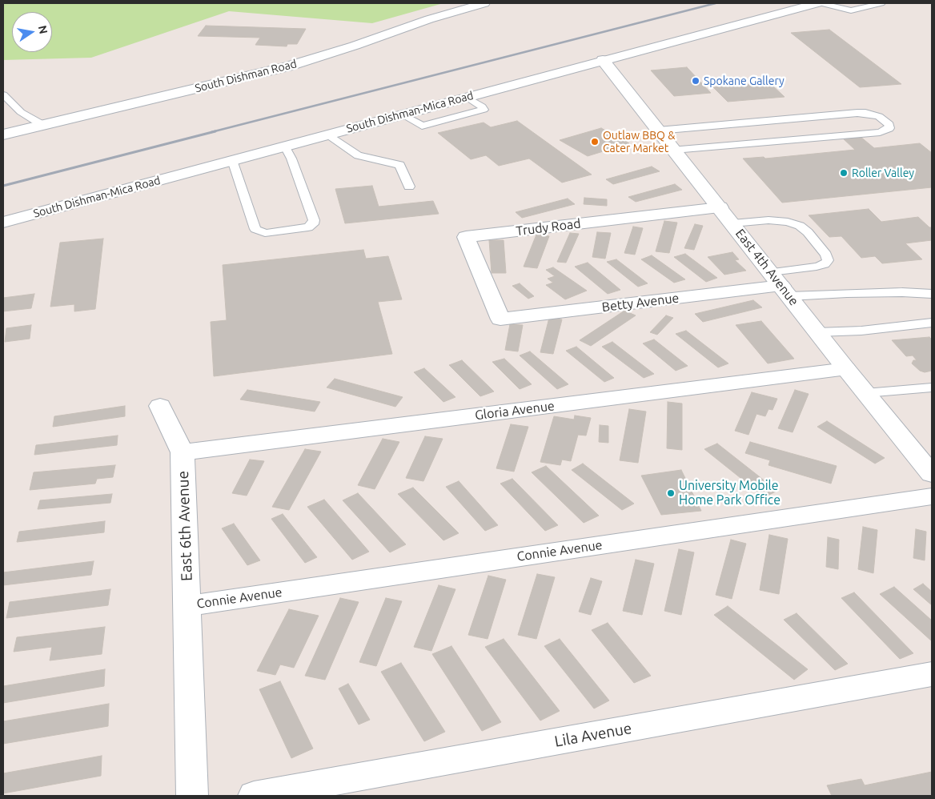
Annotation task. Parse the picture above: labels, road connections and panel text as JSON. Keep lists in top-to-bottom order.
{
  "streets": {
    "street": [
      "South Dishman Road",
      "South Dishman-Mica Road",
      "Trudy Road",
      "East 4th Avenue",
      "Betty Avenue",
      "Gloria Avenue",
      "East 6th Avenue",
      "Connie Avenue",
      "Lila Avenue"
    ]
  },
  "crossings": [
    ["South Dishman-Mica Road", "East 4th Avenue"],
    ["Trudy Road", "East 4th Avenue"],
    ["Trudy Road", "Betty Avenue"],
    ["East 4th Avenue", "Betty Avenue"],
    ["East 4th Avenue", "Gloria Avenue"],
    ["Gloria Avenue", "East 6th Avenue"],
    ["East 6th Avenue", "Connie Avenue"]
  ],
  "places": [
    "Spokane Gallery",
    "Outlaw BBQ & Cater Market",
    "Roller Valley",
    "University Mobile Home Park Office"
  ],
  "north": "right"
}
